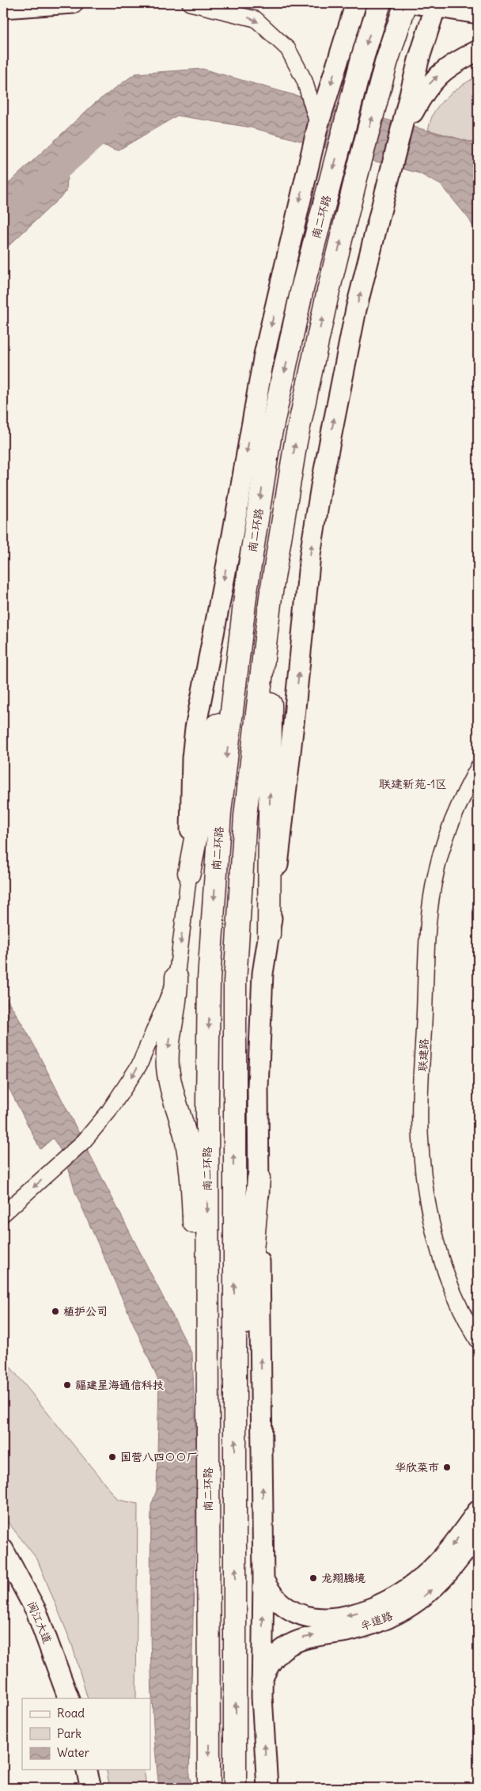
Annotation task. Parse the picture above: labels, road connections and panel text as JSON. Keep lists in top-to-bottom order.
{
  "streets": {
    "highway": ["南二环路"],
    "main road": ["半道路", "闽江大道"],
    "street": ["联建路"]
  },
  "districts": ["联建新苑-1区"],
  "places": [
    "植护公司",
    "福建星海通信科技",
    "国营八四〇〇厂",
    "华欣菜市",
    "龙翔腾境"
  ],
  "legend": ["Road", "Park", "Water"]
}
